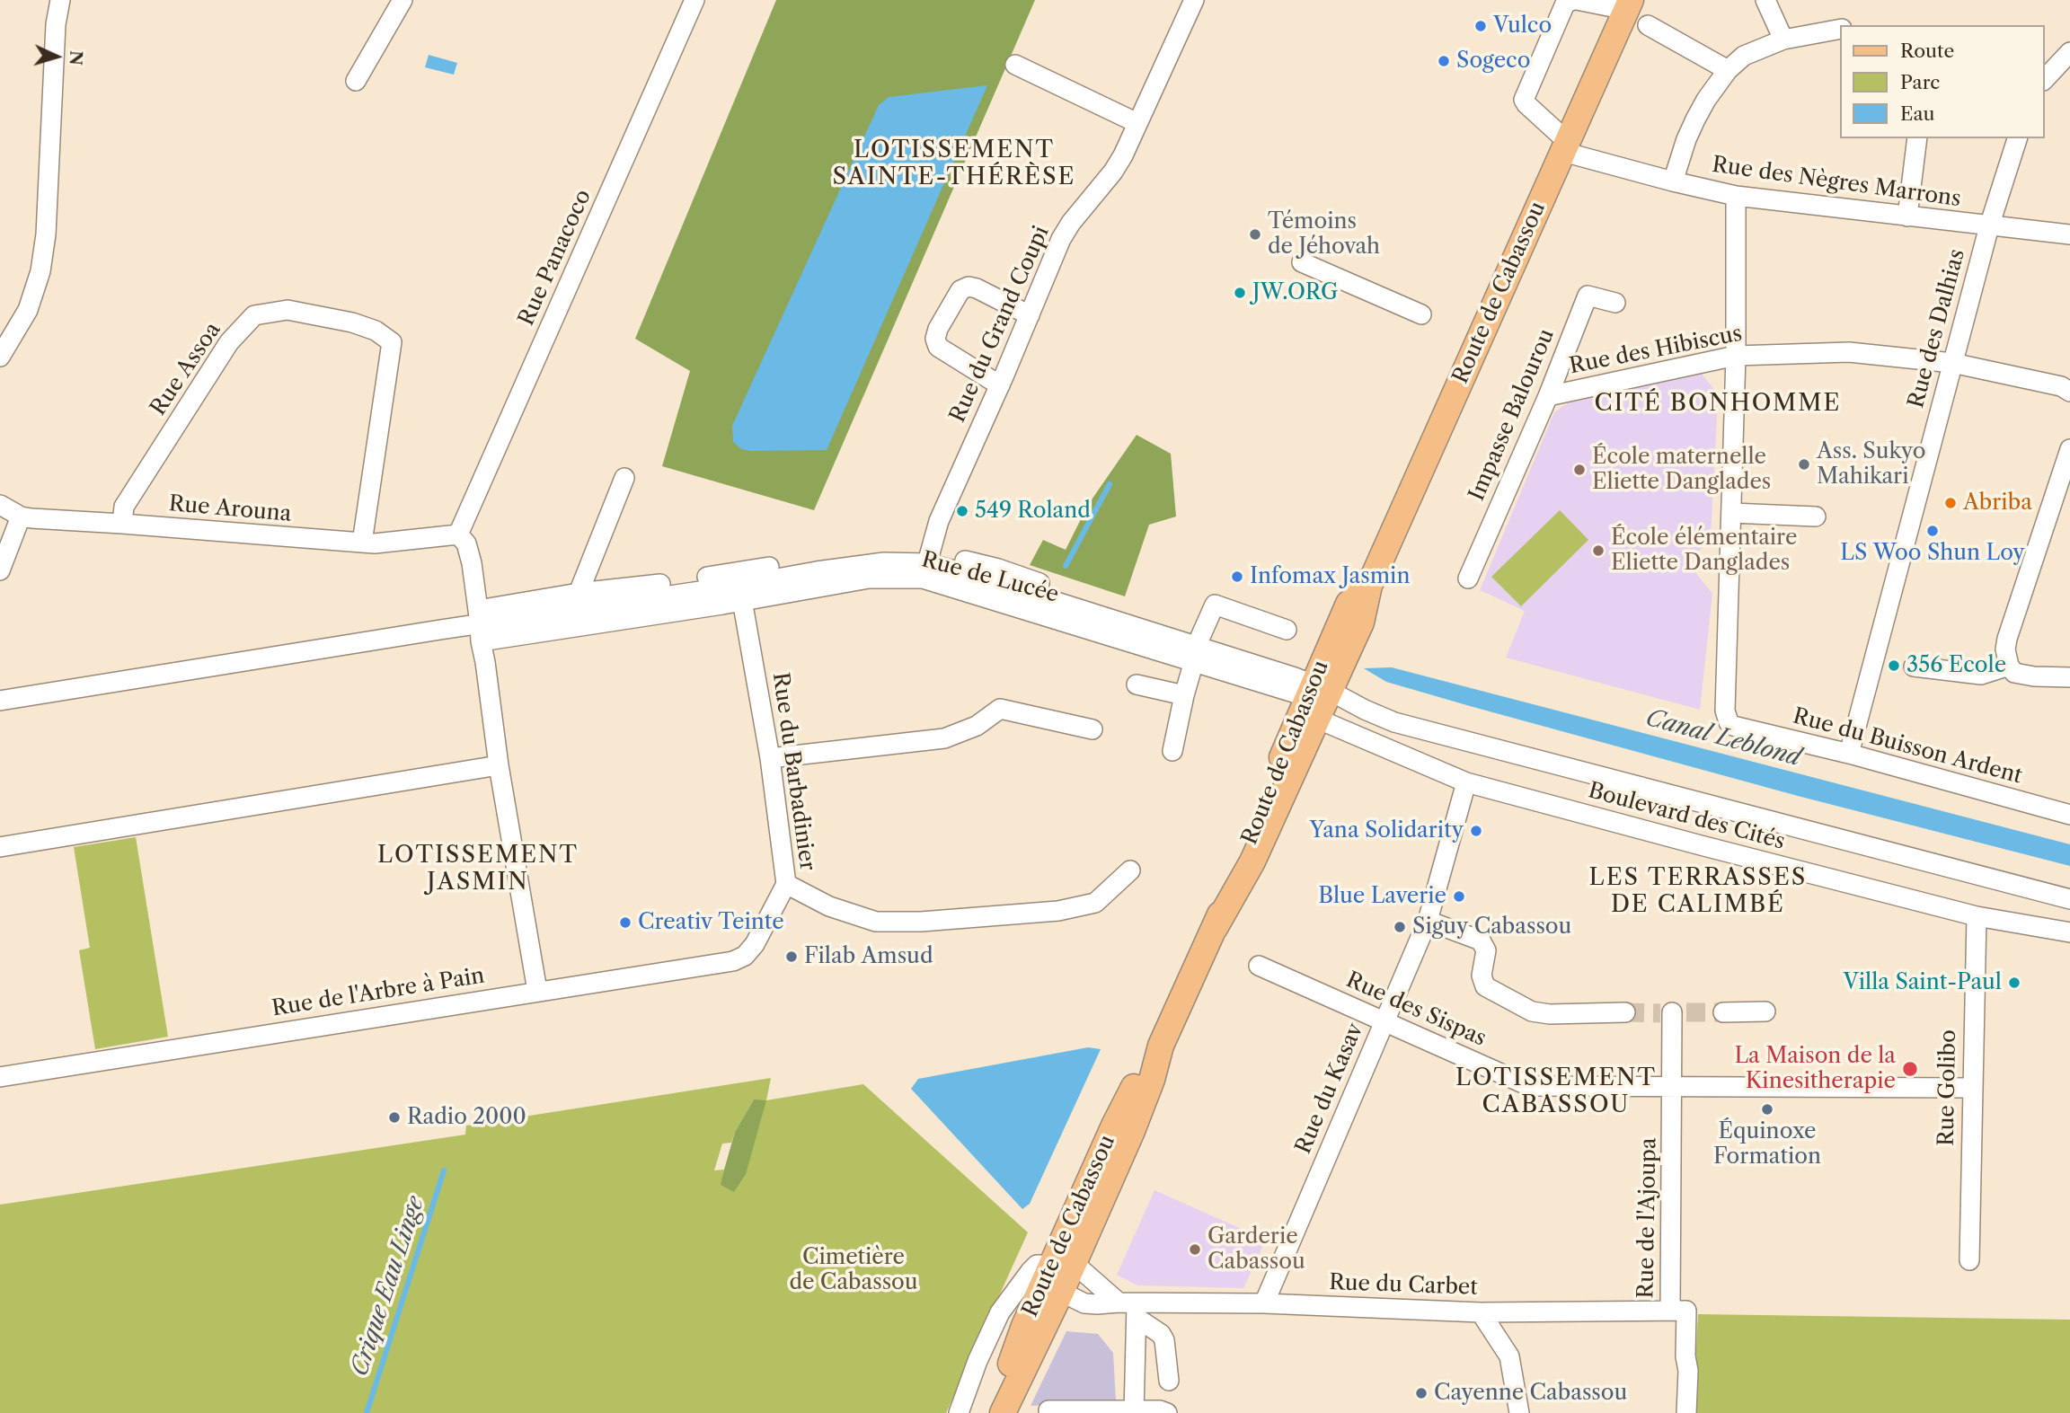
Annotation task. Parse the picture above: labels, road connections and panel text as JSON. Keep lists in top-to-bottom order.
{
  "streets": {
    "main road": ["Route de Cabassou"],
    "street": [
      "Rue des Nègres Marrons",
      "Rue Panacoco",
      "Rue du Grand Coupi",
      "Rue des Dalhias",
      "Rue des Hibiscus",
      "Rue Assoa",
      "Impasse Balourou",
      "Rue Arouna",
      "Rue de Lucée",
      "Rue du Buisson Ardent",
      "Rue du Barbadinier",
      "Boulevard des Cités",
      "Rue de l'Arbre à Pain",
      "Rue des Sispas",
      "Rue Golibo",
      "Rue du Kasav",
      "Rue de l'Ajoupa",
      "Rue du Carbet"
    ]
  },
  "crossings": [
    ["Rue des Nègres Marrons", "Route de Cabassou"],
    ["Rue des Nègres Marrons", "Rue des Dalhias"],
    ["Rue Panacoco", "Rue Arouna"],
    ["Route de Cabassou", "Rue de Lucée"],
    ["Route de Cabassou", "Boulevard des Cités"],
    ["Route de Cabassou", "Rue du Carbet"],
    ["Rue du Grand Coupi", "Rue de Lucée"],
    ["Rue des Dalhias", "Rue des Hibiscus"],
    ["Rue des Dalhias", "Rue du Buisson Ardent"],
    ["Rue des Hibiscus", "Impasse Balourou"],
    ["Rue Assoa", "Rue Arouna"],
    ["Rue de Lucée", "Rue du Barbadinier"],
    ["Rue de Lucée", "Boulevard des Cités"],
    ["Rue du Barbadinier", "Rue de l'Arbre à Pain"],
    ["Boulevard des Cités", "Rue Golibo"],
    ["Boulevard des Cités", "Rue du Kasav"],
    ["Rue des Sispas", "Rue Golibo"],
    ["Rue des Sispas", "Rue du Kasav"],
    ["Rue des Sispas", "Rue de l'Ajoupa"],
    ["Rue du Kasav", "Rue du Carbet"],
    ["Rue de l'Ajoupa", "Rue du Carbet"]
  ],
  "districts": [
    "LOTISSEMENT SAINTE-THÉRÈSE",
    "CITÉ BONHOMME",
    "LOTISSEMENT JASMIN",
    "LES TERRASSES DE CALIMBÉ",
    "LOTISSEMENT CABASSOU"
  ],
  "water": ["Canal Leblond", "Crique Eau Linge"],
  "parks": ["Cimetière de Cabassou"],
  "places": [
    "Vulco",
    "Sogeco",
    "Témoins de Jéhovah",
    "JW.ORG",
    "Ass. Sukyo Mahikari",
    "École maternelle Eliette Danglades",
    "Abriba",
    "549 Roland",
    "LS Woo Shun Loy",
    "École élémentaire Eliette Danglades",
    "Infomax Jasmin",
    "356 Ecole",
    "Yana Solidarity",
    "Blue Laverie",
    "Creativ Teinte",
    "Siguy Cabassou",
    "Filab Amsud",
    "Villa Saint-Paul",
    "La Maison de la Kinesitherapie",
    "Équinoxe Formation",
    "Radio 2000",
    "Garderie Cabassou",
    "Cayenne Cabassou"
  ],
  "legend": ["Route", "Parc", "Eau"],
  "north": "right"
}
